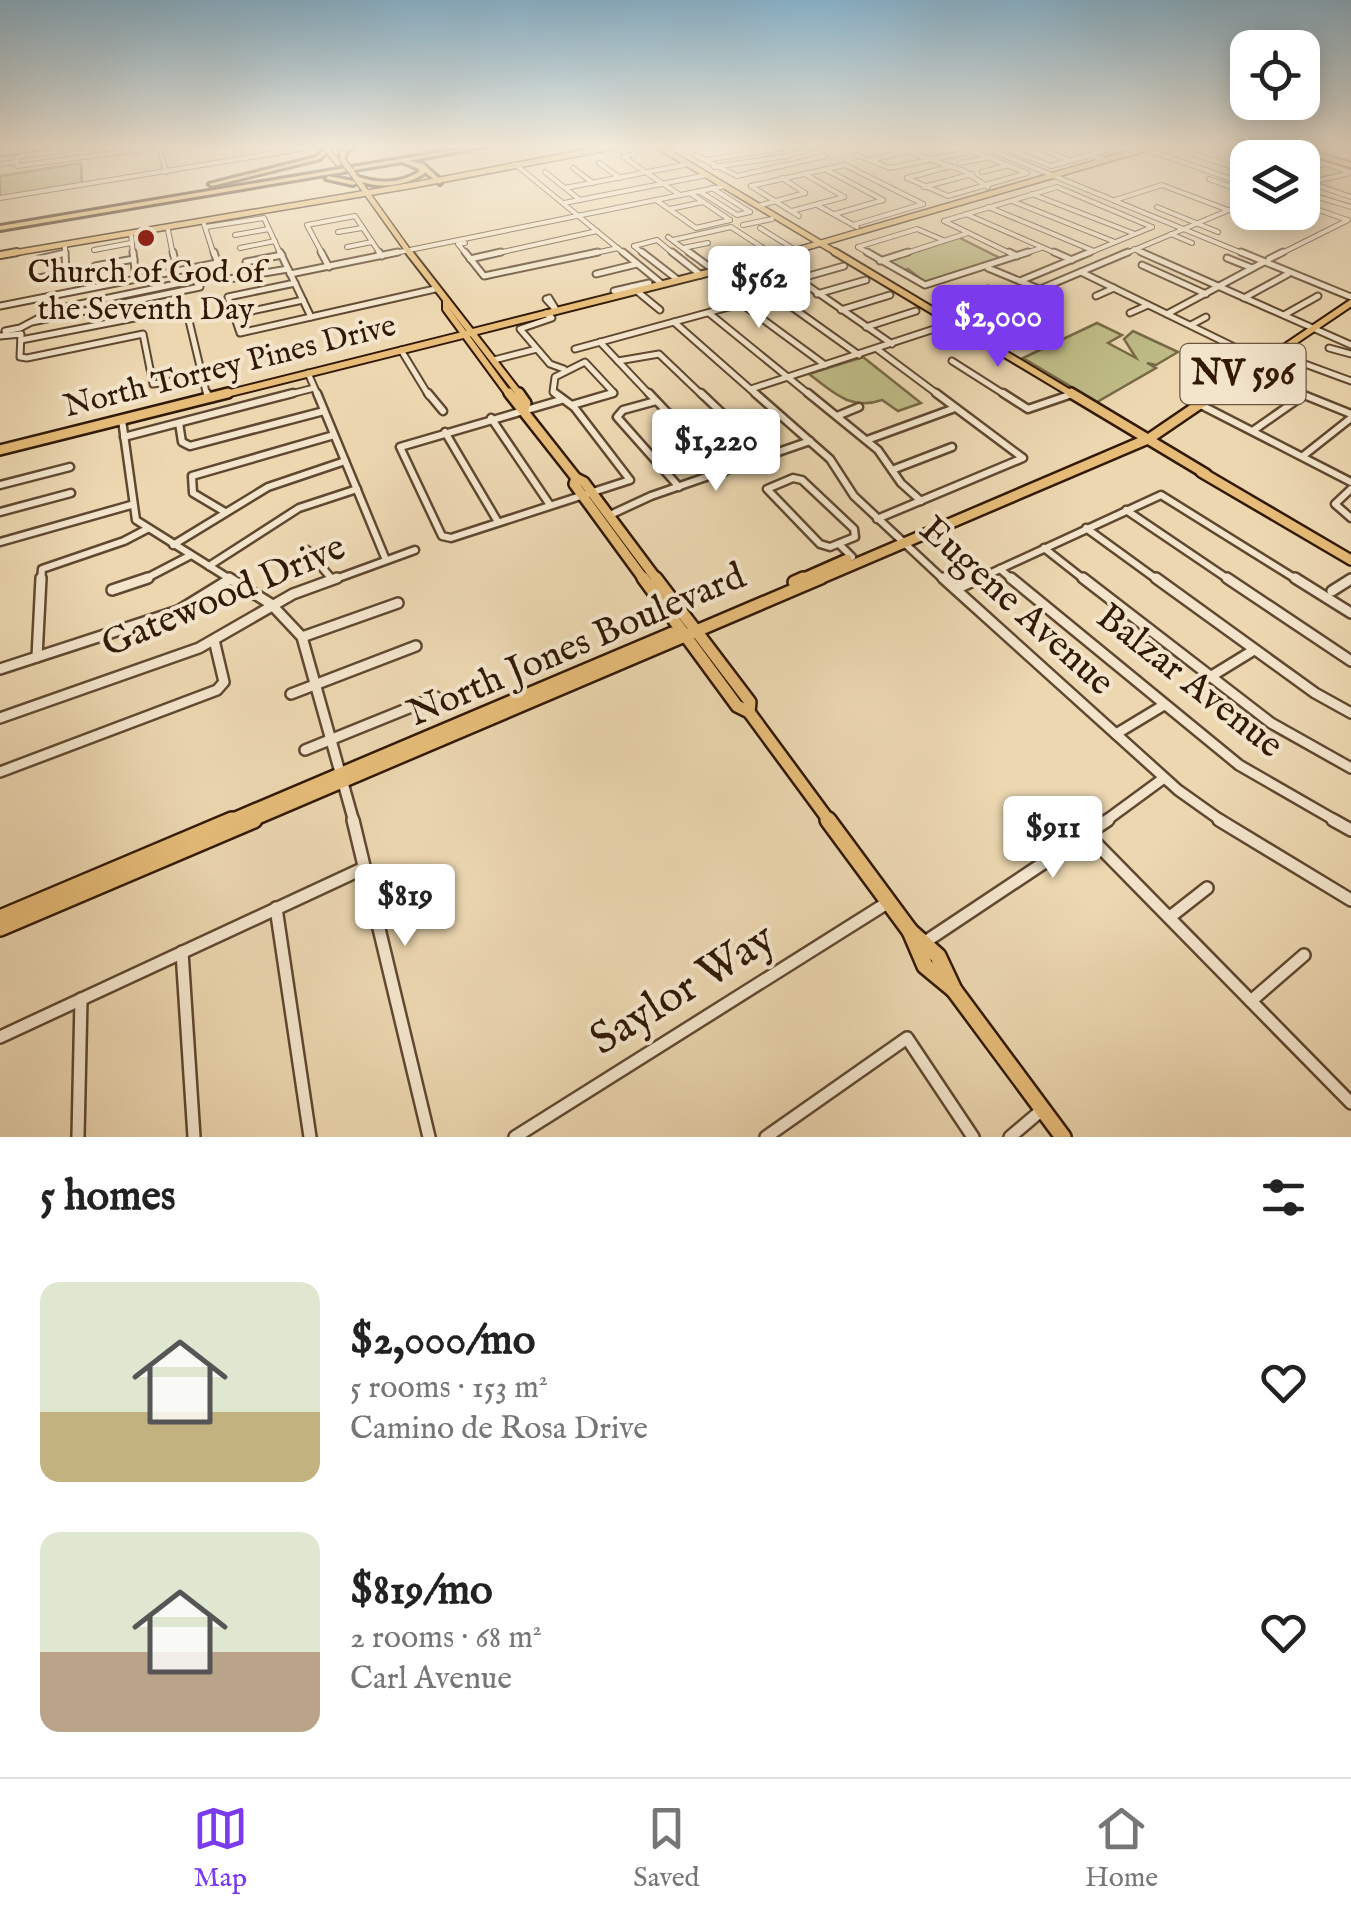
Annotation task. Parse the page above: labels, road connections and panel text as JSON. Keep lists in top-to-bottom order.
{
  "streets": {
    "main road": ["North Torrey Pines Drive", "NV 596", "North Jones Boulevard"],
    "street": [
      "Gatewood Drive",
      "Eugene Avenue",
      "Balzar Avenue",
      "Saylor Way"
    ]
  },
  "crossings": [
    ["Eugene Avenue", "North Jones Boulevard"]
  ],
  "places": ["Church of God of the Seventh Day"],
  "page": {
    "price": [
      "$562",
      "$2,000",
      "$1,220",
      "$911",
      "$819"
    ],
    "heading": "5 homes",
    "list": [
      {
        "name": "$2,000/mo",
        "note": "5 rooms · 153 m² · Camino de Rosa Drive"
      },
      {
        "name": "$819/mo",
        "note": "2 rooms · 68 m² · Carl Avenue"
      }
    ],
    "tabs": ["Map", "Saved", "Home"]
  }
}
